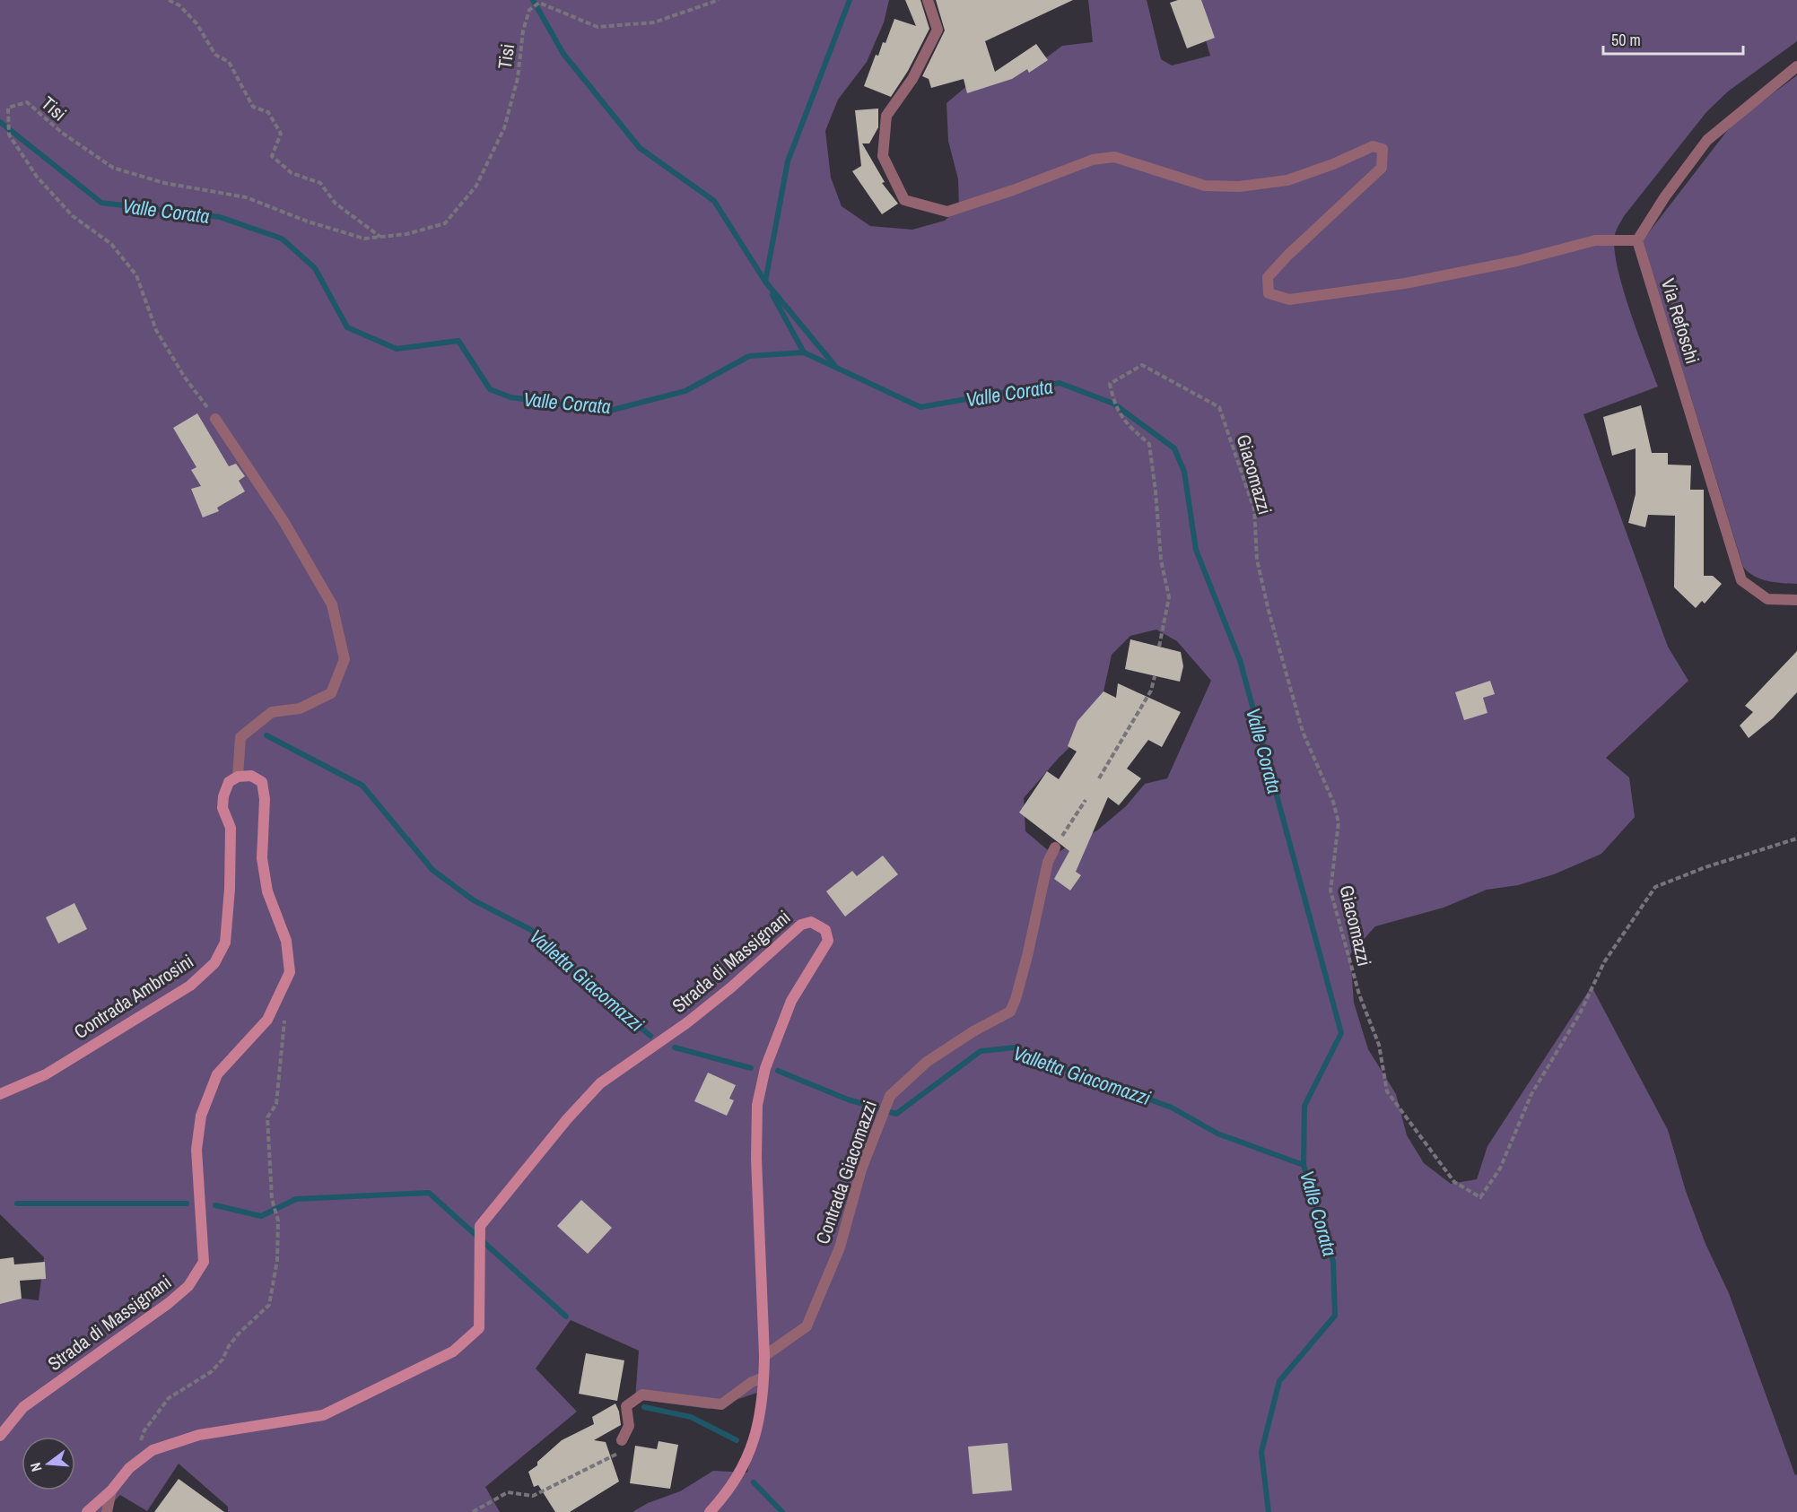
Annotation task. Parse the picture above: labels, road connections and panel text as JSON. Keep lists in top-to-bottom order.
{
  "streets": {
    "street": [
      "Via Refoschi",
      "Strada di Massignani",
      "Contrada Ambrosini",
      "Contrada Giacomazzi"
    ],
    "path": ["Tisi", "Giacomazzi"]
  },
  "crossings": [
    ["Strada di Massignani", "Contrada Ambrosini"],
    ["Strada di Massignani", "Contrada Giacomazzi"]
  ],
  "water": ["Valle Corata", "Valletta Giacomazzi"],
  "scale_bar": "50 m",
  "north": "left"
}
